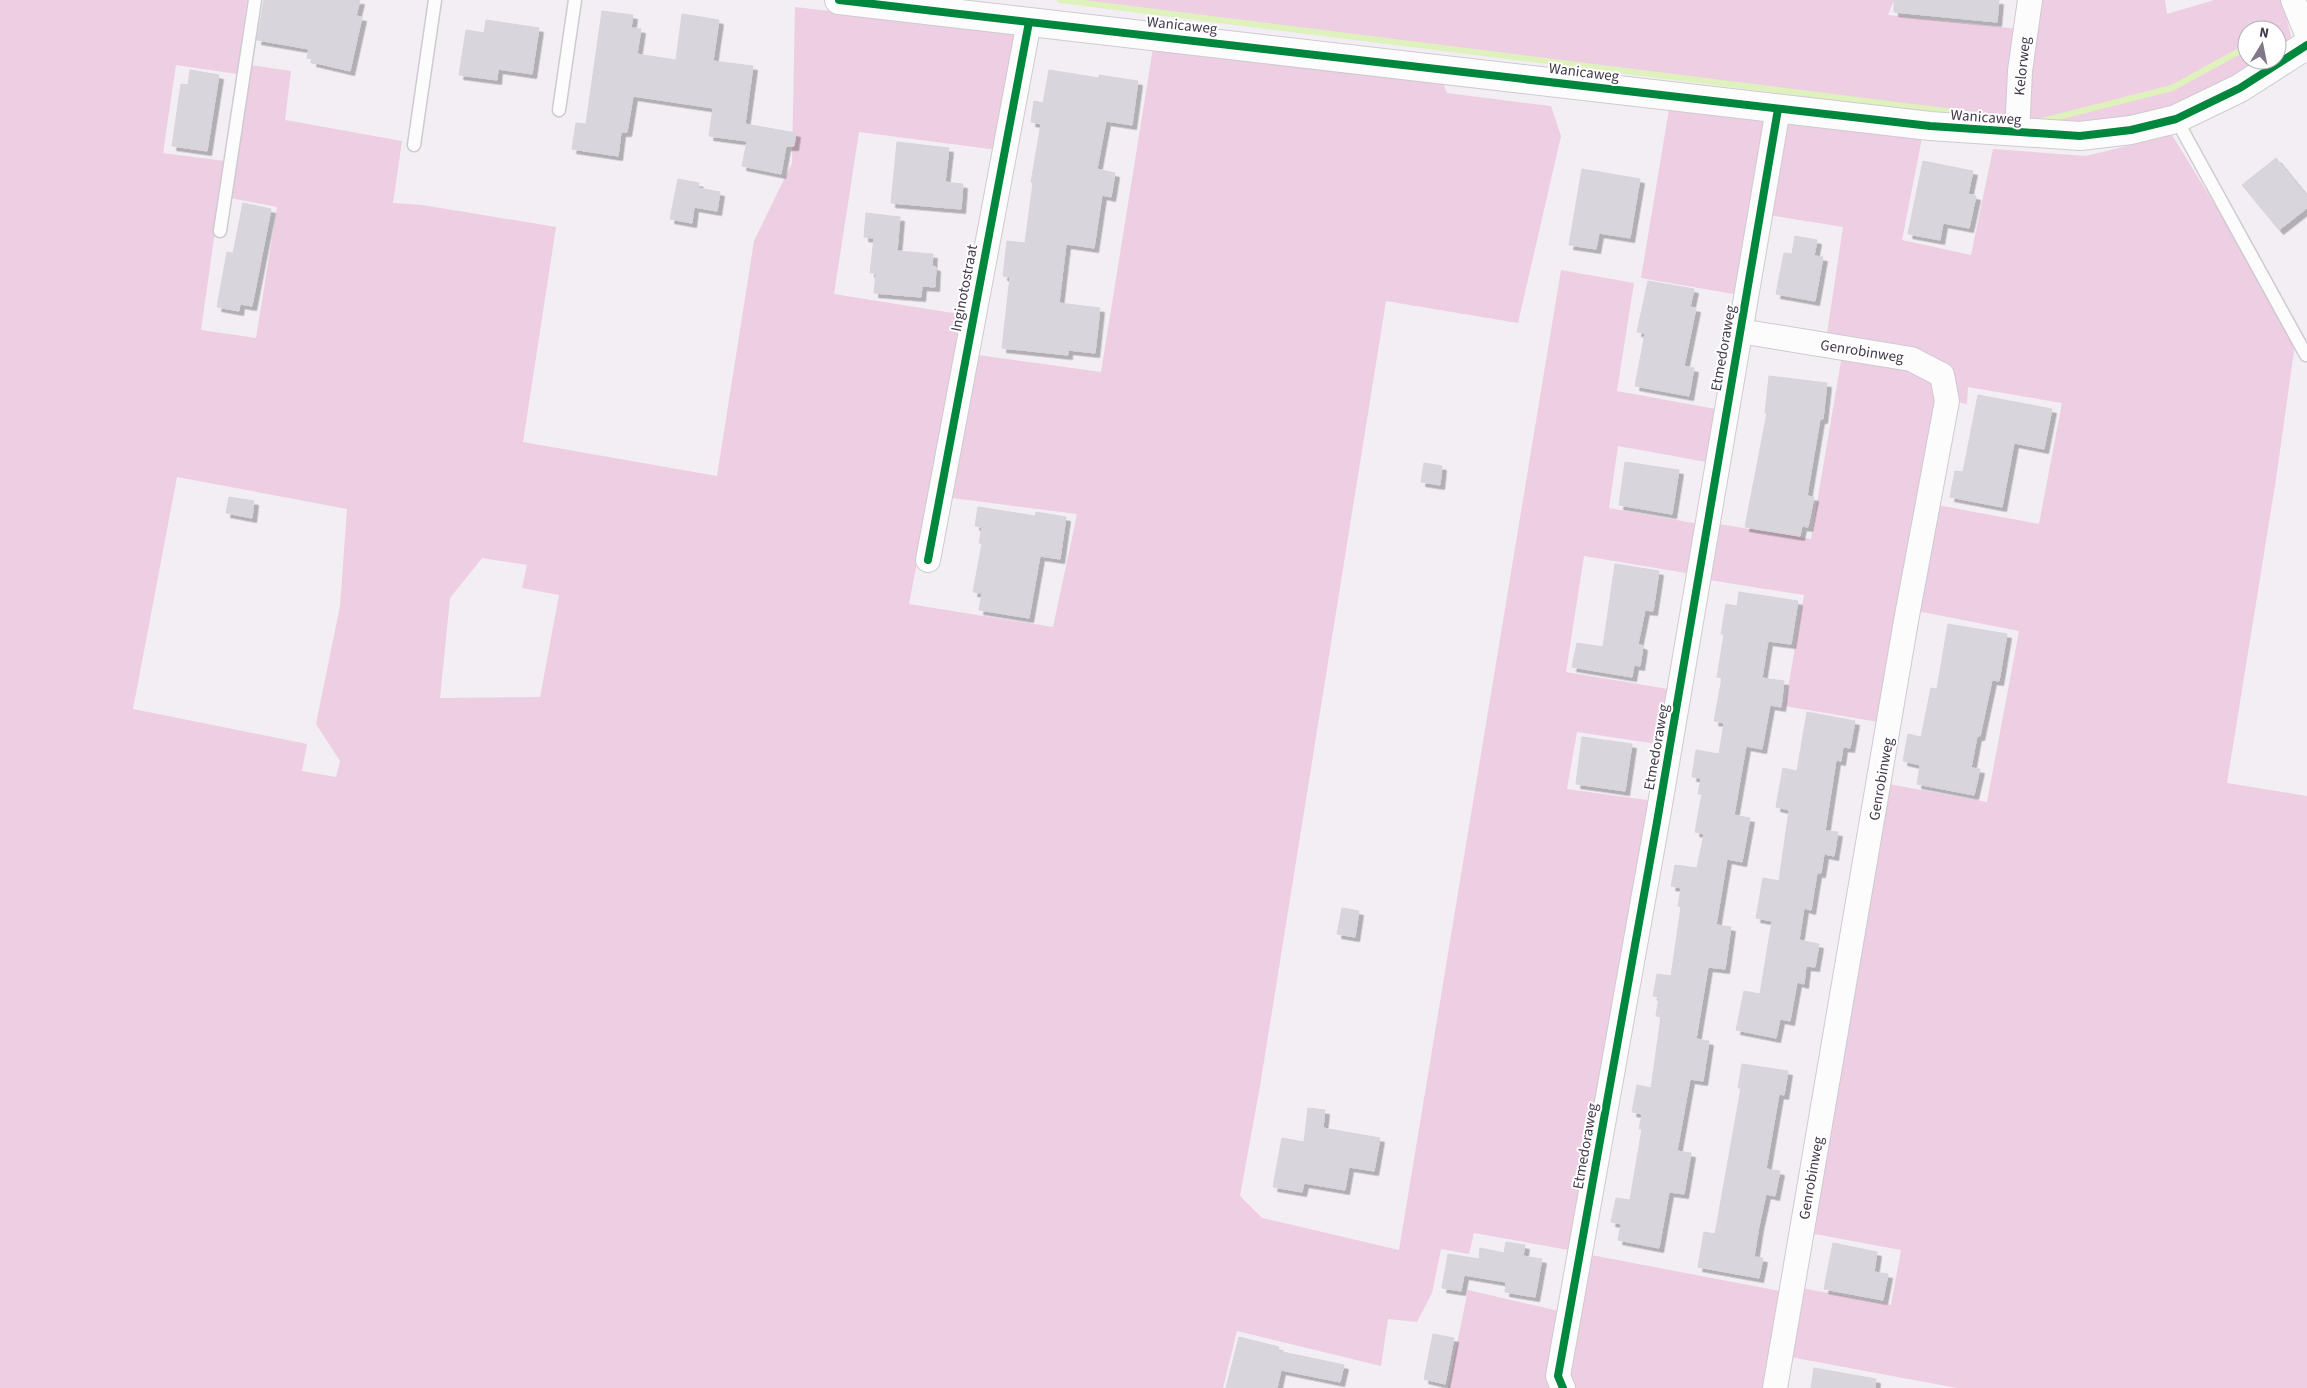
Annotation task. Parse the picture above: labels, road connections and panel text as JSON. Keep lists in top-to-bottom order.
{
  "streets": {
    "street": [
      "Wanicaweg",
      "Kelorweg",
      "Inginotostraat",
      "Etmedoraweg",
      "Genrobinweg"
    ]
  },
  "crossings": [
    ["Wanicaweg", "Kelorweg"],
    ["Wanicaweg", "Inginotostraat"],
    ["Wanicaweg", "Etmedoraweg"],
    ["Etmedoraweg", "Genrobinweg"]
  ],
  "north": "top"
}
